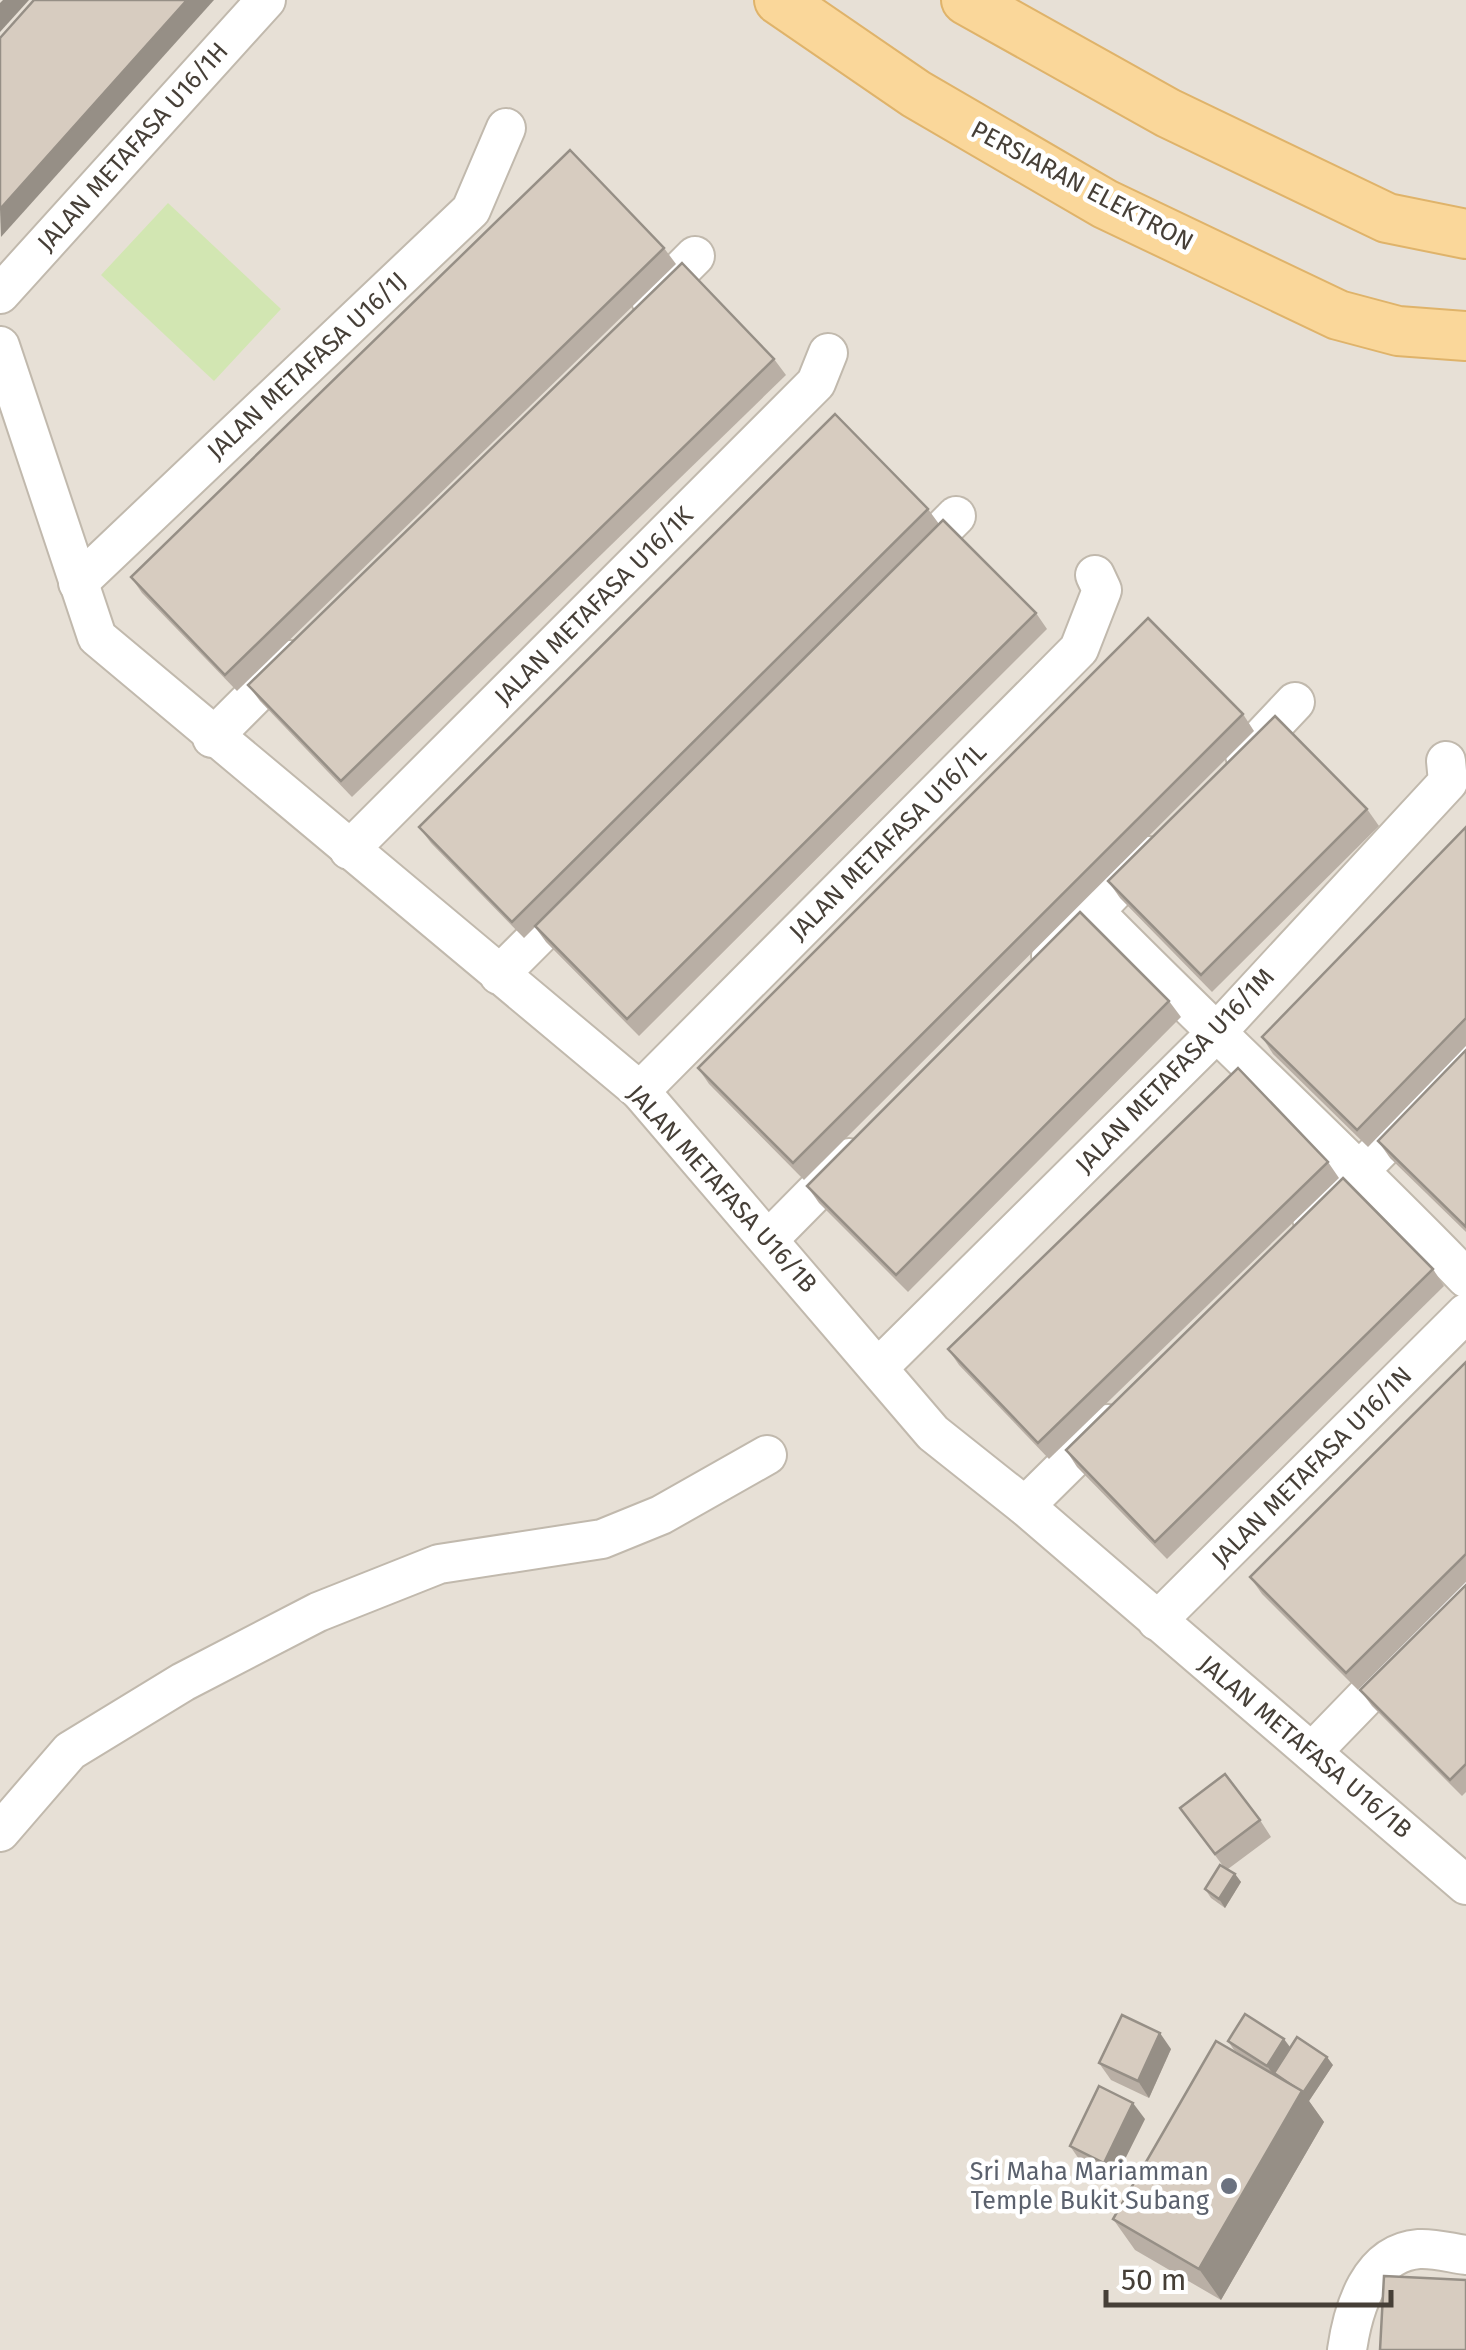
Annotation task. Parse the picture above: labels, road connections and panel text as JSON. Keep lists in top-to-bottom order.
{
  "streets": {
    "main road": ["PERSIARAN ELEKTRON"],
    "street": [
      "JALAN METAFASA U16/1H",
      "JALAN METAFASA U16/1J",
      "JALAN METAFASA U16/1K",
      "JALAN METAFASA U16/1L",
      "JALAN METAFASA U16/1M",
      "JALAN METAFASA U16/1B",
      "JALAN METAFASA U16/1N"
    ]
  },
  "crossings": [
    ["JALAN METAFASA U16/1J", "JALAN METAFASA U16/1B"],
    ["JALAN METAFASA U16/1K", "JALAN METAFASA U16/1B"],
    ["JALAN METAFASA U16/1L", "JALAN METAFASA U16/1B"],
    ["JALAN METAFASA U16/1M", "JALAN METAFASA U16/1B"],
    ["JALAN METAFASA U16/1B", "JALAN METAFASA U16/1N"]
  ],
  "places": ["Sri Maha Mariamman Temple Bukit Subang"],
  "scale_bar": "50 m"
}
